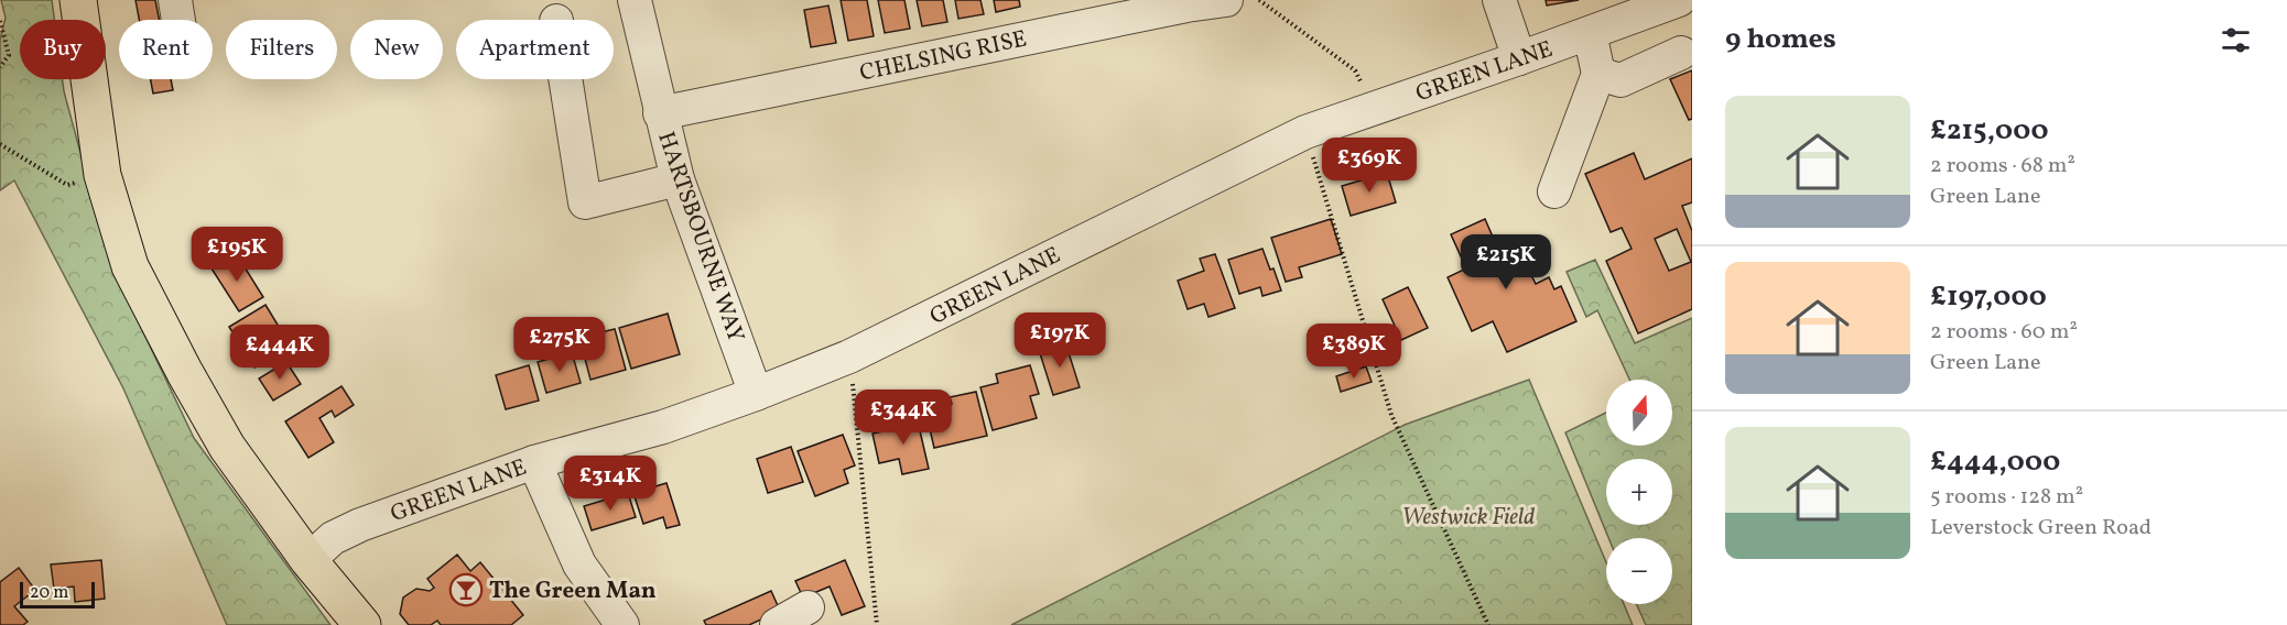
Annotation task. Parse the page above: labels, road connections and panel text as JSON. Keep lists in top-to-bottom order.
{
  "streets": {
    "street": ["CHELSING RISE", "GREEN LANE", "HARTSBOURNE WAY"]
  },
  "crossings": [
    ["CHELSING RISE", "HARTSBOURNE WAY"],
    ["GREEN LANE", "HARTSBOURNE WAY"]
  ],
  "parks": ["Westwick Field"],
  "places": {
    "bar": ["The Green Man"]
  },
  "scale_bar": "20 m",
  "north": "top",
  "page": {
    "heading": "9 homes",
    "chip": [
      "Buy",
      "Rent",
      "Filters",
      "New",
      "Apartment"
    ],
    "list": [
      {
        "name": "£215,000",
        "note": "2 rooms · 68 m² · Green Lane"
      },
      {
        "name": "£197,000",
        "note": "2 rooms · 60 m² · Green Lane"
      },
      {
        "name": "£444,000",
        "note": "5 rooms · 128 m² · Leverstock Green Road"
      }
    ],
    "price": [
      "£369K",
      "£195K",
      "£215K",
      "£197K",
      "£275K",
      "£389K",
      "£444K",
      "£344K",
      "£314K"
    ],
    "map_buttons": ["+", "−"],
    "scale": "20 m"
  }
}
